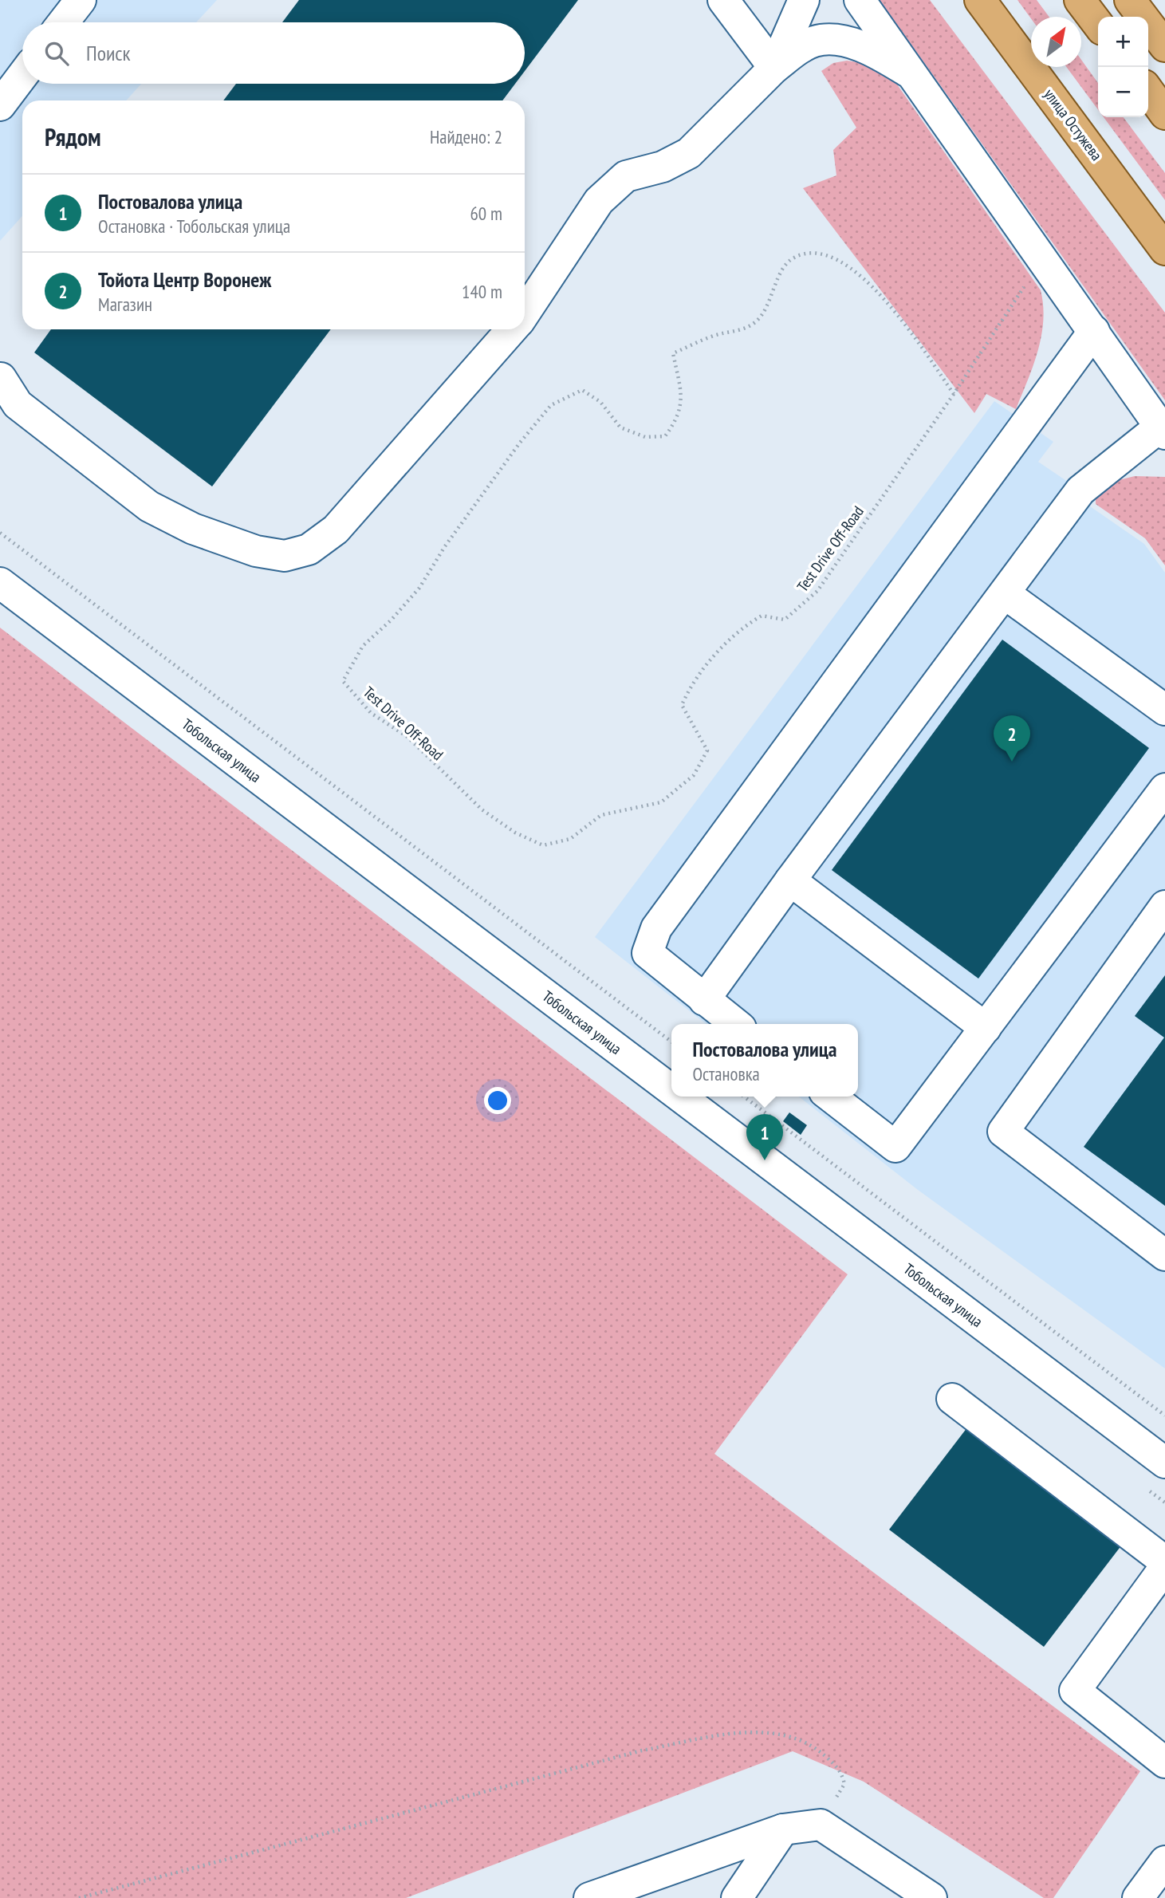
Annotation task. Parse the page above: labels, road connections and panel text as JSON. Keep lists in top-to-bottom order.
{
  "streets": {
    "main road": ["улица Остужева"],
    "street": ["Тобольская улица"],
    "path": ["Test Drive Off-Road"]
  },
  "north": "top right",
  "page": {
    "map_buttons": ["+", "−"],
    "search": "Поиск",
    "heading": ["Рядом", "Найдено: 2"],
    "list": [
      {
        "mark": "1",
        "name": "Постовалова улица",
        "note": "Остановка · Тобольская улица",
        "value": "60 m"
      },
      {
        "mark": "2",
        "name": "Тойота Центр Воронеж",
        "note": "Магазин",
        "value": "140 m"
      }
    ],
    "pins": ["2", "1"],
    "popup": ["Постовалова улица", "Остановка"]
  }
}
